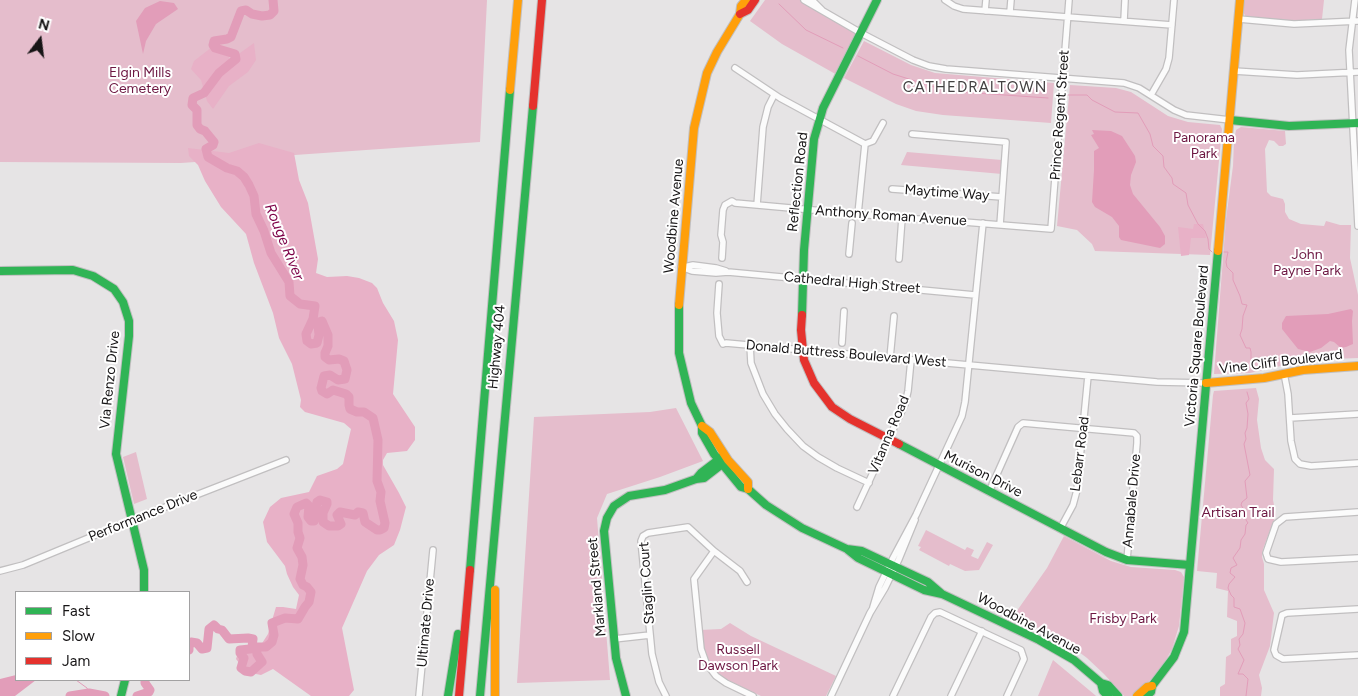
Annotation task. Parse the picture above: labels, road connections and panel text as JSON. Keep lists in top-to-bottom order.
{
  "streets": {
    "main road": [
      "Reflection Road",
      "Woodbine Avenue",
      "Victoria Square Boulevard",
      "Highway 404",
      "Vine Cliff Boulevard",
      "Via Renzo Drive",
      "Murison Drive",
      "Markland Street"
    ],
    "street": [
      "Prince Regent Street",
      "Maytime Way",
      "Anthony Roman Avenue",
      "Cathedral High Street",
      "Donald Buttress Boulevard West",
      "Vitanna Road",
      "Lebarr Road",
      "Annabale Drive",
      "Performance Drive",
      "Staglin Court",
      "Ultimate Drive"
    ]
  },
  "crossings": [
    ["Prince Regent Street", "Anthony Roman Avenue"],
    ["Reflection Road", "Anthony Roman Avenue"],
    ["Reflection Road", "Cathedral High Street"],
    ["Reflection Road", "Donald Buttress Boulevard West"],
    ["Reflection Road", "Murison Drive"],
    ["Woodbine Avenue", "Cathedral High Street"],
    ["Woodbine Avenue", "Markland Street"],
    ["Victoria Square Boulevard", "Donald Buttress Boulevard West"],
    ["Victoria Square Boulevard", "Vine Cliff Boulevard"],
    ["Victoria Square Boulevard", "Murison Drive"],
    ["Donald Buttress Boulevard West", "Vine Cliff Boulevard"],
    ["Donald Buttress Boulevard West", "Vitanna Road"],
    ["Donald Buttress Boulevard West", "Lebarr Road"],
    ["Donald Buttress Boulevard West", "Murison Drive"],
    ["Via Renzo Drive", "Performance Drive"],
    ["Vitanna Road", "Murison Drive"],
    ["Lebarr Road", "Murison Drive"],
    ["Lebarr Road", "Annabale Drive"],
    ["Murison Drive", "Annabale Drive"]
  ],
  "districts": ["CATHEDRALTOWN"],
  "water": ["Rouge River"],
  "parks": [
    "Elgin Mills Cemetery",
    "Panorama Park",
    "John Payne Park",
    "Artisan Trail",
    "Frisby Park",
    "Russell Dawson Park"
  ],
  "legend": ["Fast", "Slow", "Jam"],
  "north": "top"
}
